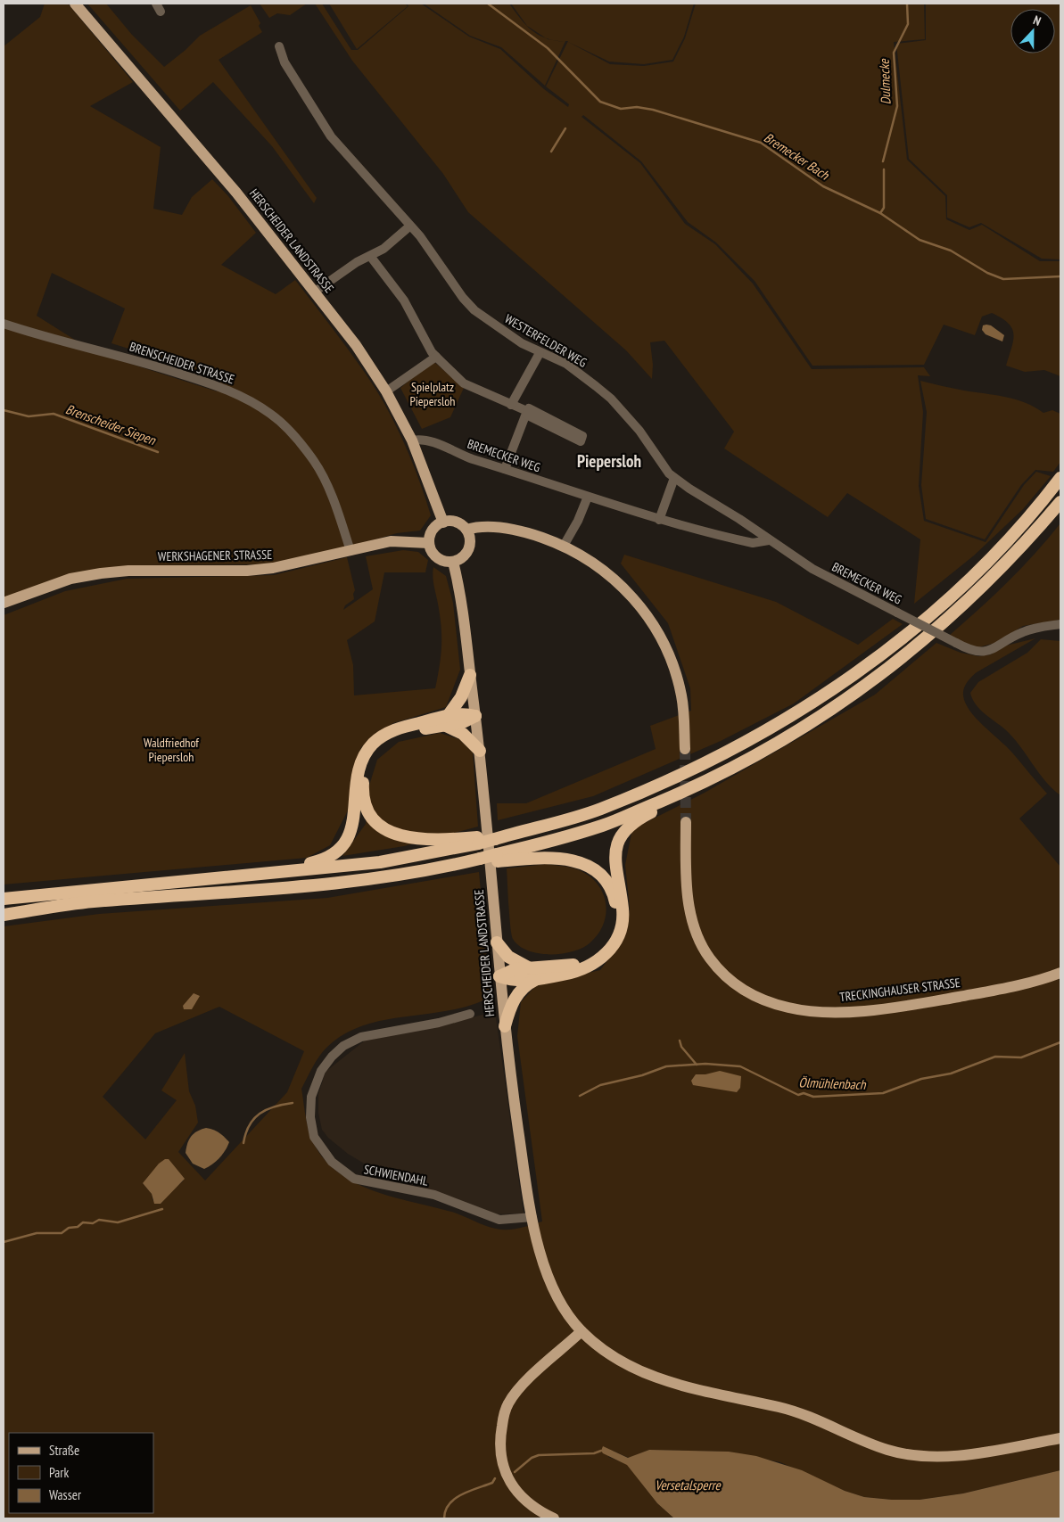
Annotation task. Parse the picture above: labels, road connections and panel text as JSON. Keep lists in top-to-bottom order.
{
  "streets": {
    "main road": ["HERSCHEIDER LANDSTRASSE", "WERKSHAGENER STRASSE", "TRECKINGHAUSER STRASSE"],
    "street": [
      "WESTERFELDER WEG",
      "BRENSCHEIDER STRASSE",
      "BREMECKER WEG",
      "SCHWIENDAHL"
    ]
  },
  "crossings": [
    ["HERSCHEIDER LANDSTRASSE", "BREMECKER WEG"],
    ["HERSCHEIDER LANDSTRASSE", "WERKSHAGENER STRASSE"],
    ["HERSCHEIDER LANDSTRASSE", "SCHWIENDAHL"],
    ["WESTERFELDER WEG", "BREMECKER WEG"],
    ["BRENSCHEIDER STRASSE", "WERKSHAGENER STRASSE"]
  ],
  "districts": ["Piepersloh"],
  "water": [
    "Dulmecke",
    "Bremecker Bach",
    "Brenscheider Siepen",
    "Ölmühlenbach",
    "Versetalsperre"
  ],
  "parks": ["Spielplatz Piepersloh", "Waldfriedhof Piepersloh"],
  "legend": ["Straße", "Park", "Wasser"],
  "north": "top"
}
